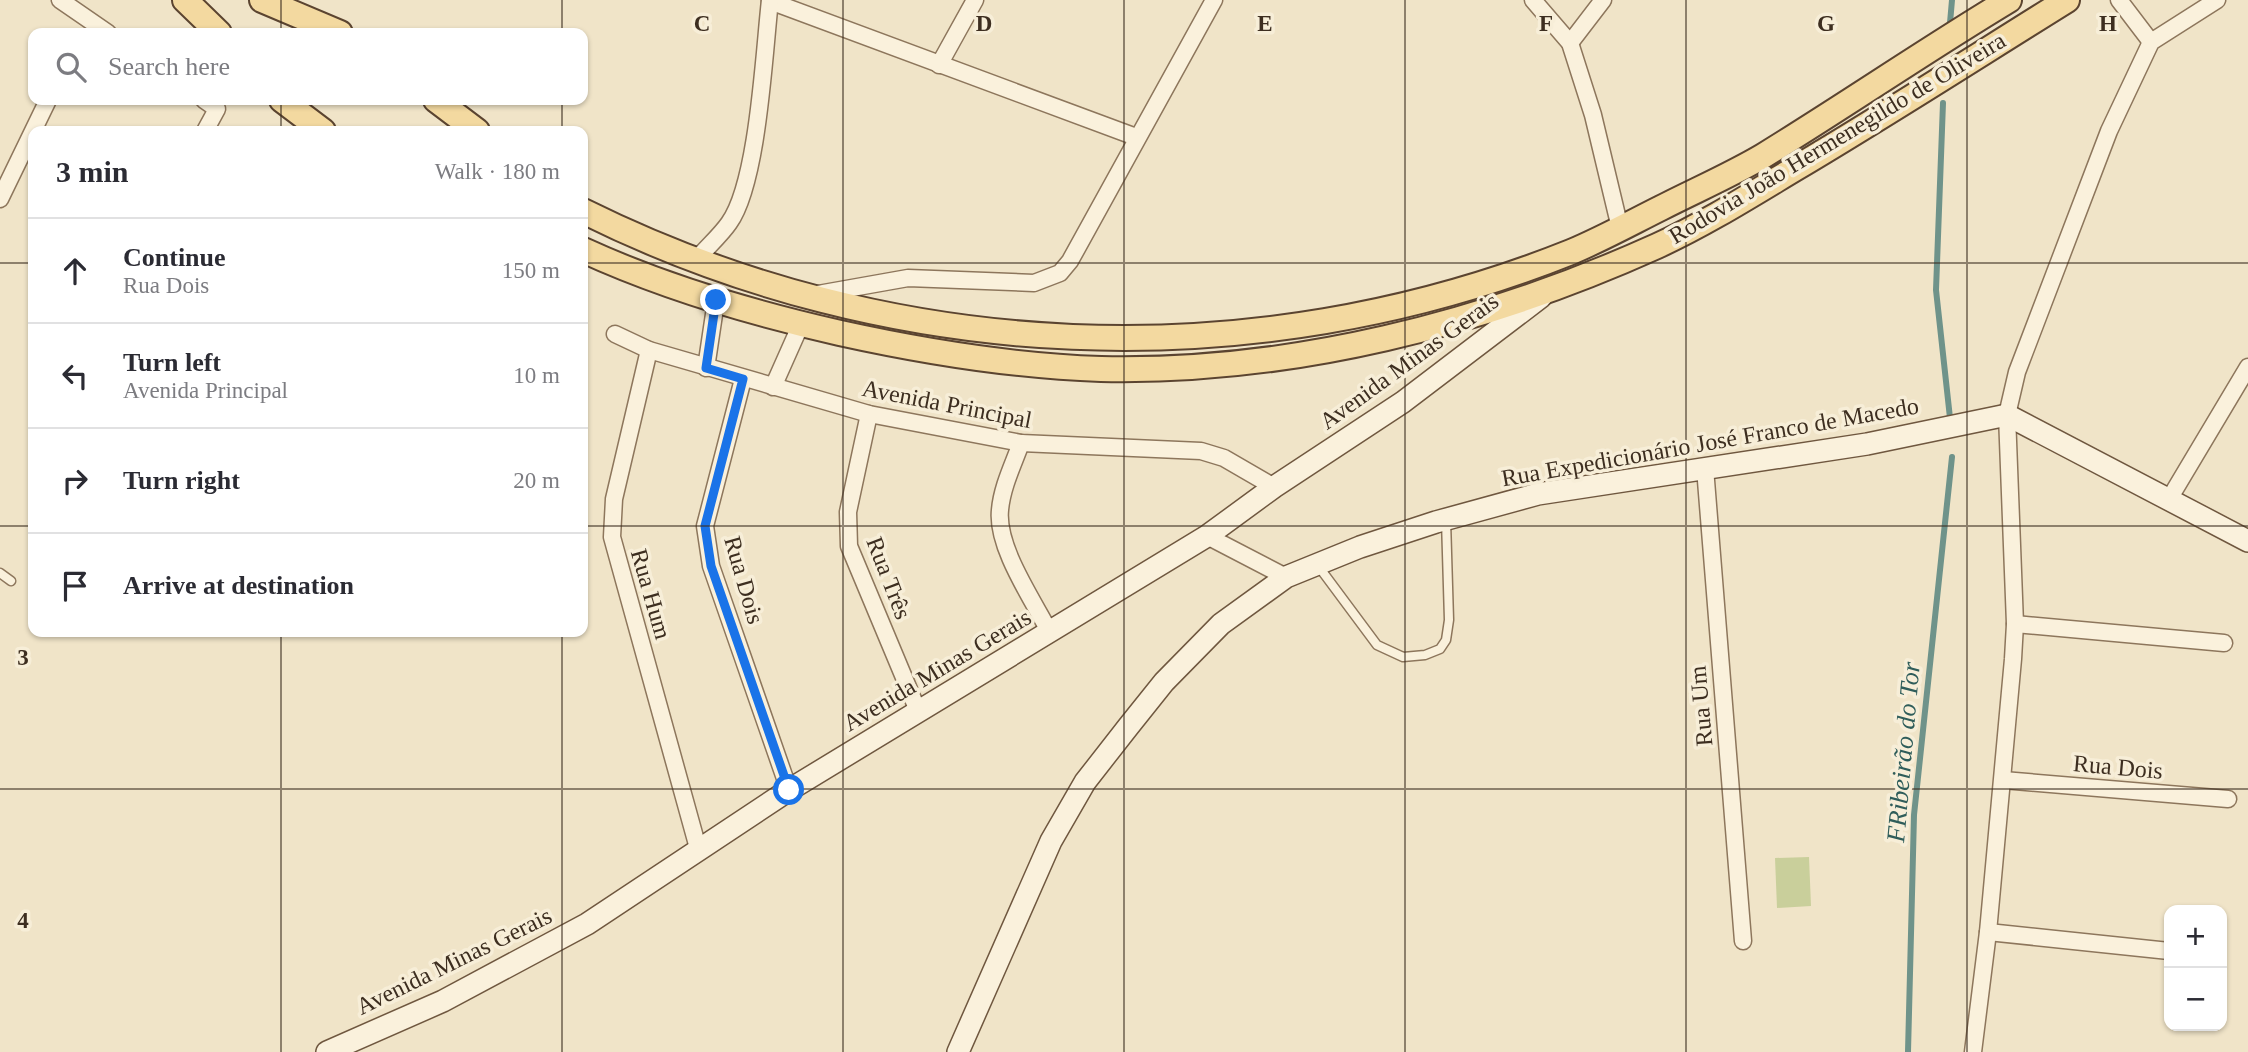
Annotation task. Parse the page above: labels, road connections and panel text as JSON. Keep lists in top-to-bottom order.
{
  "streets": {
    "main road": ["Rodovia João Hermenegildo de Oliveira"],
    "street": [
      "Avenida Minas Gerais",
      "Avenida Principal",
      "Rua Expedicionário José Franco de Macedo",
      "Rua Três",
      "Rua Dois",
      "Rua Hum",
      "Rua Um"
    ]
  },
  "crossings": [
    ["Rodovia João Hermenegildo de Oliveira", "Avenida Minas Gerais"],
    ["Avenida Minas Gerais", "Avenida Principal"],
    ["Avenida Minas Gerais", "Rua Três"],
    ["Avenida Minas Gerais", "Rua Dois"],
    ["Avenida Minas Gerais", "Rua Hum"],
    ["Avenida Principal", "Rua Três"],
    ["Avenida Principal", "Rua Dois"],
    ["Avenida Principal", "Rua Hum"],
    ["Rua Expedicionário José Franco de Macedo", "Rua Um"]
  ],
  "water": ["FRibeirão do Tor"],
  "page": {
    "search": "Search here",
    "heading": ["3 min", "Walk · 180 m"],
    "list": [
      ["Continue", "Rua Dois", "150 m"],
      ["Turn left", "Avenida Principal", "10 m"],
      ["Turn right", "20 m"],
      "Arrive at destination"
    ],
    "map_buttons": ["+", "−"]
  },
  "grid": {
    "columns": [
      "C",
      "D",
      "E",
      "F",
      "G",
      "H"
    ],
    "rows": ["3", "4"]
  }
}
